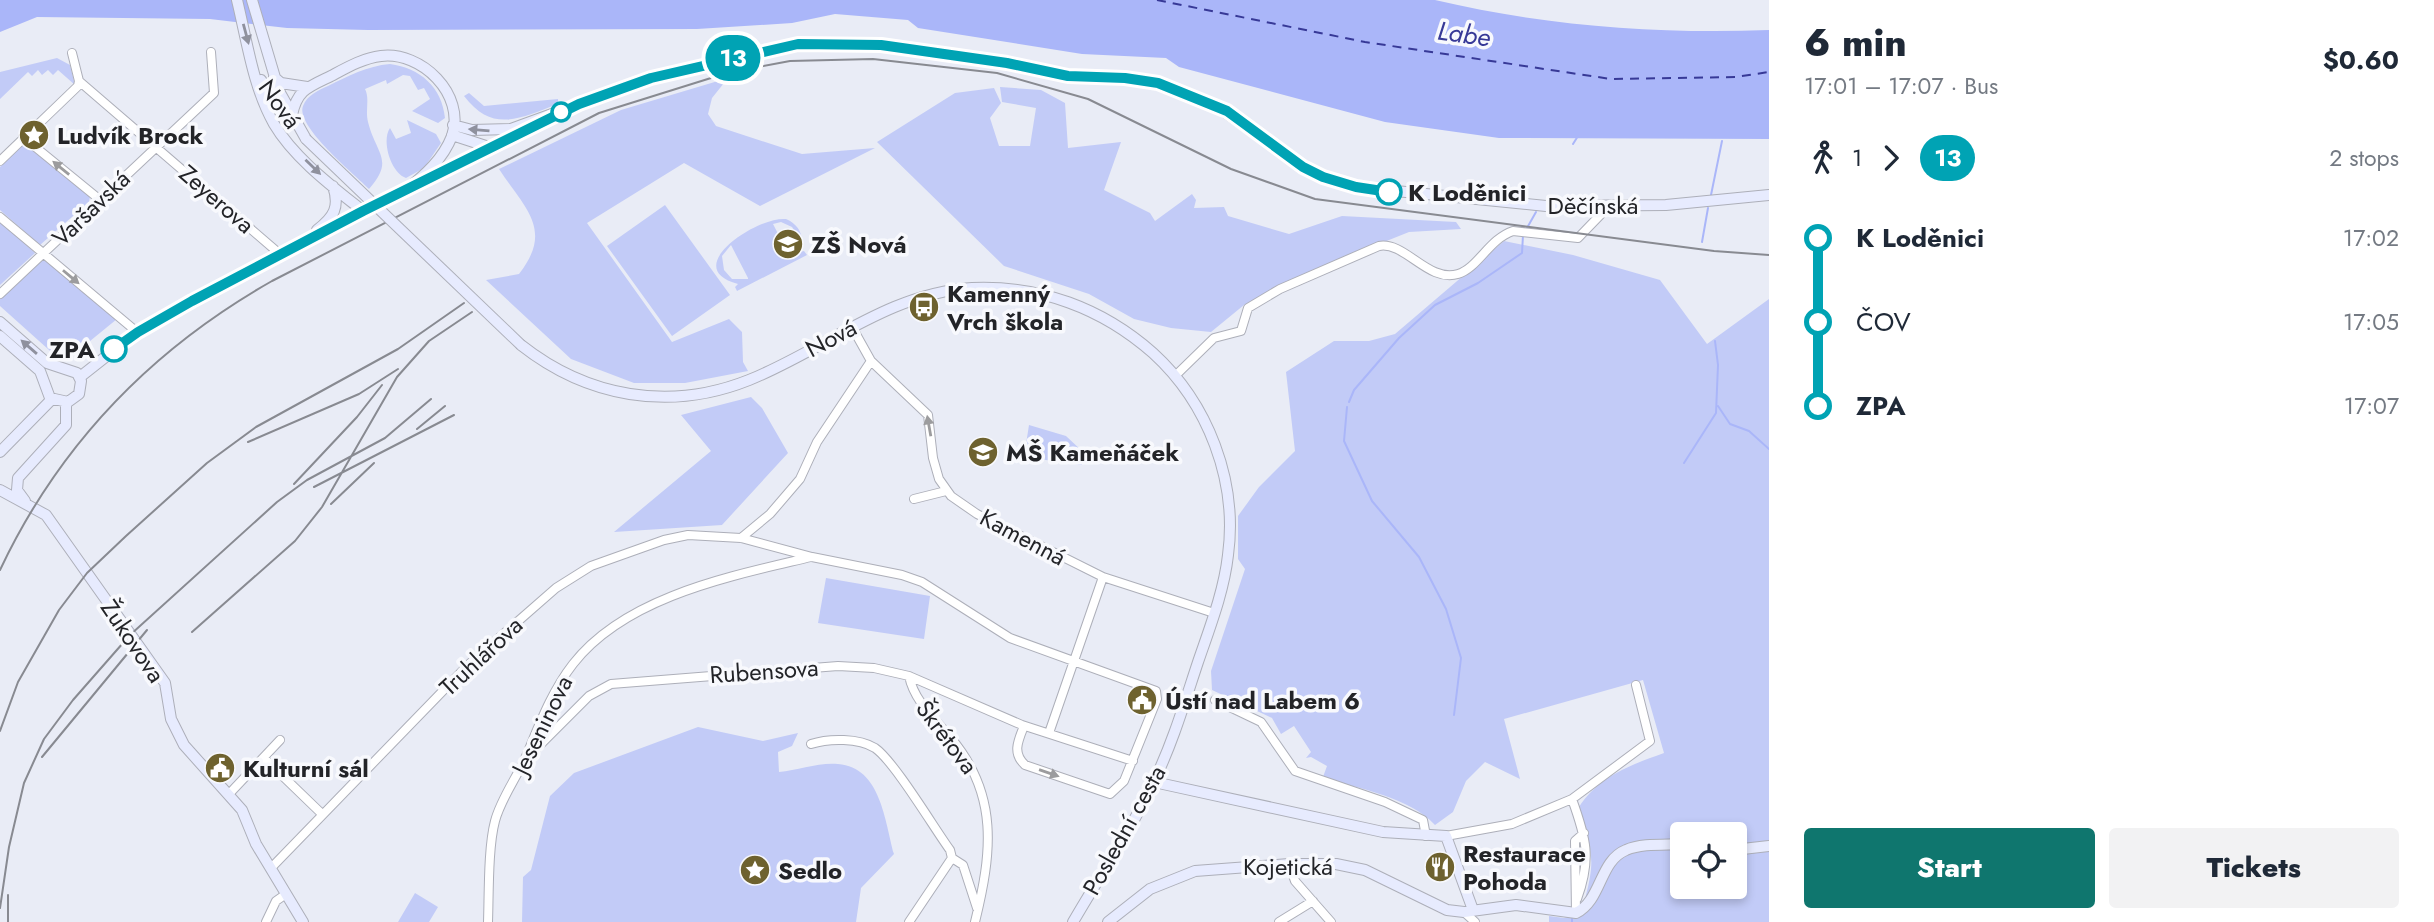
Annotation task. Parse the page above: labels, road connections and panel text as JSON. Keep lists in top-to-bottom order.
{
  "streets": {
    "street": [
      "Nová",
      "Zeyerova",
      "Děčínská",
      "Varšavská",
      "Kamenná",
      "Žukovova",
      "Truhlářova",
      "Rubensova",
      "Jeseninova",
      "Škrétova",
      "Poslední cesta",
      "Kojetická"
    ]
  },
  "crossings": [
    ["Nová", "Truhlářova"],
    ["Nová", "Poslední cesta"],
    ["Zeyerova", "Varšavská"],
    ["Žukovova", "Truhlářova"],
    ["Truhlářova", "Rubensova"],
    ["Truhlářova", "Jeseninova"],
    ["Rubensova", "Jeseninova"],
    ["Rubensova", "Škrétova"]
  ],
  "water": ["Labe"],
  "places": {
    "place": ["Ludvík Brock", "Sedlo"],
    "other": ["K Loděnici", "ZPA"],
    "school or university": ["ZŠ Nová", "MŠ Kameňáček"],
    "bus stop": ["Kamenný Vrch škola"],
    "public building": ["Ústí nad Labem 6", "Kulturní sál"],
    "restaurant": ["Restaurace Pohoda"]
  },
  "lines": ["bus line 13"],
  "page": {
    "on_map": "13",
    "heading": ["6 min", "17:01 – 17:07 · Bus", "$0.60"],
    "legs": ["1", "13", "2 stops"],
    "list": [
      {
        "name": "K Loděnici",
        "value": "17:02"
      },
      {
        "name": "ČOV",
        "value": "17:05"
      },
      {
        "name": "ZPA",
        "value": "17:07"
      }
    ],
    "buttons": ["Start", "Tickets"]
  }
}
